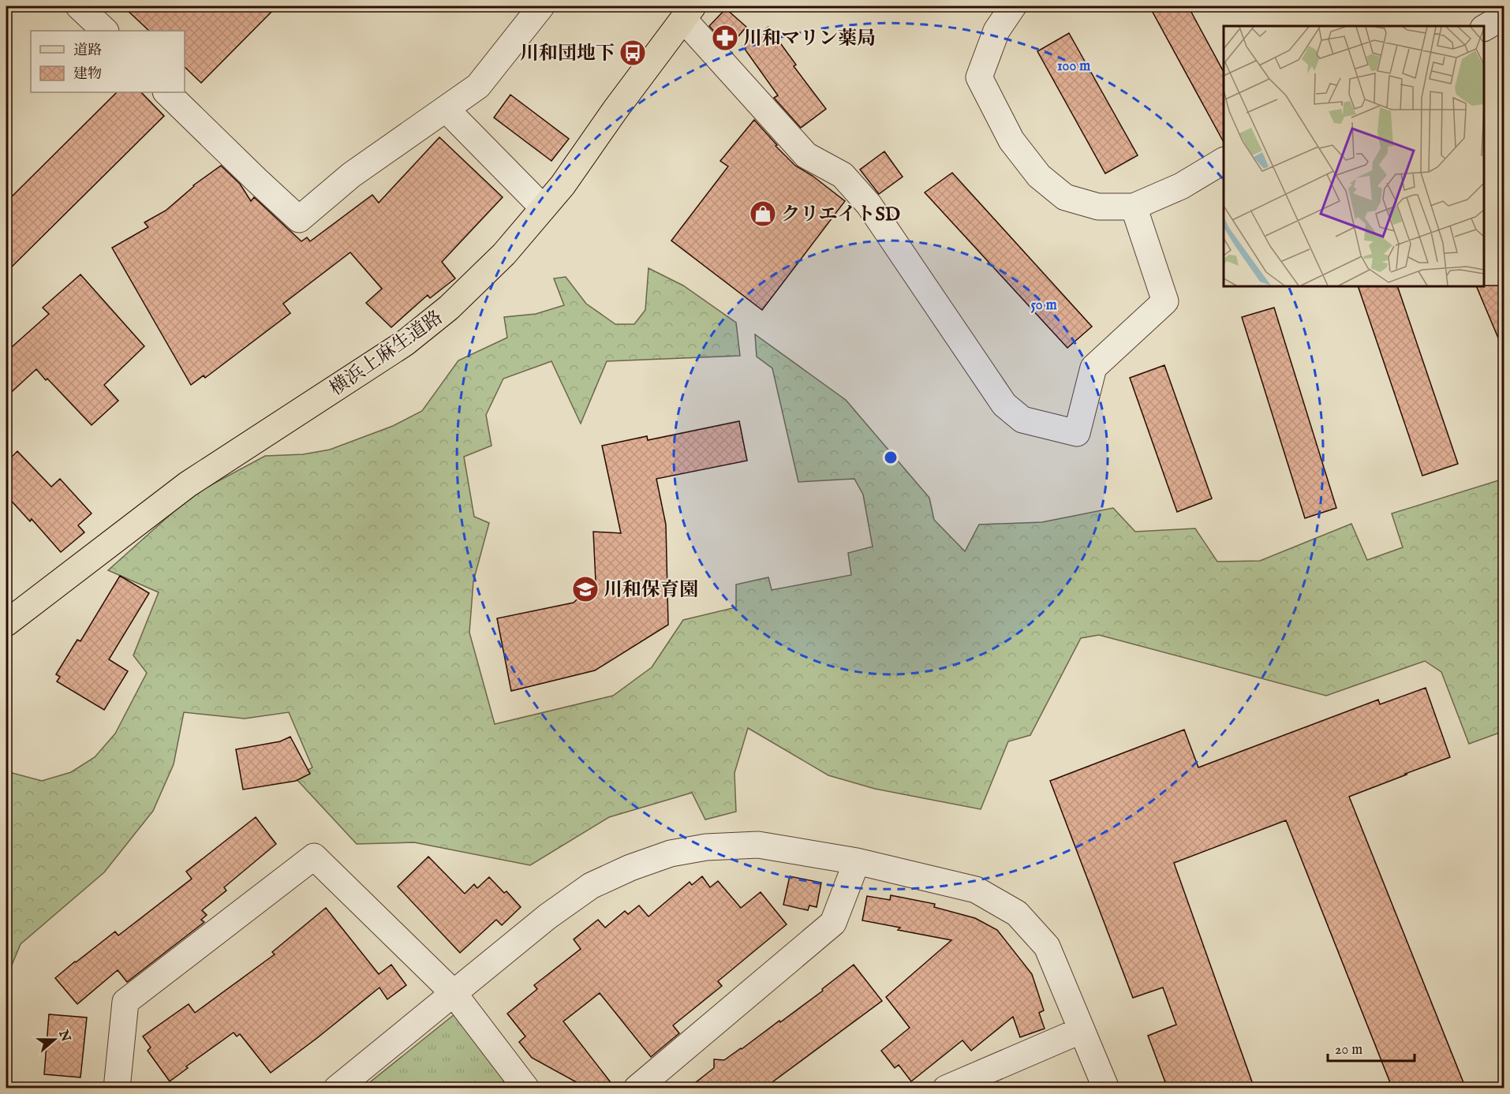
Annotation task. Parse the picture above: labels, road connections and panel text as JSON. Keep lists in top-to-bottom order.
{
  "streets": {
    "main road": ["横浜上麻生道路"]
  },
  "places": {
    "pharmacy": ["川和マリン薬局"],
    "bus stop": ["川和団地下"],
    "shop": ["クリエイトSD"],
    "school or university": ["川和保育園"]
  },
  "legend": ["道路", "建物"],
  "scale_bar": "20 m",
  "north": "right",
  "rings": ["100 m", "50 m"]
}
